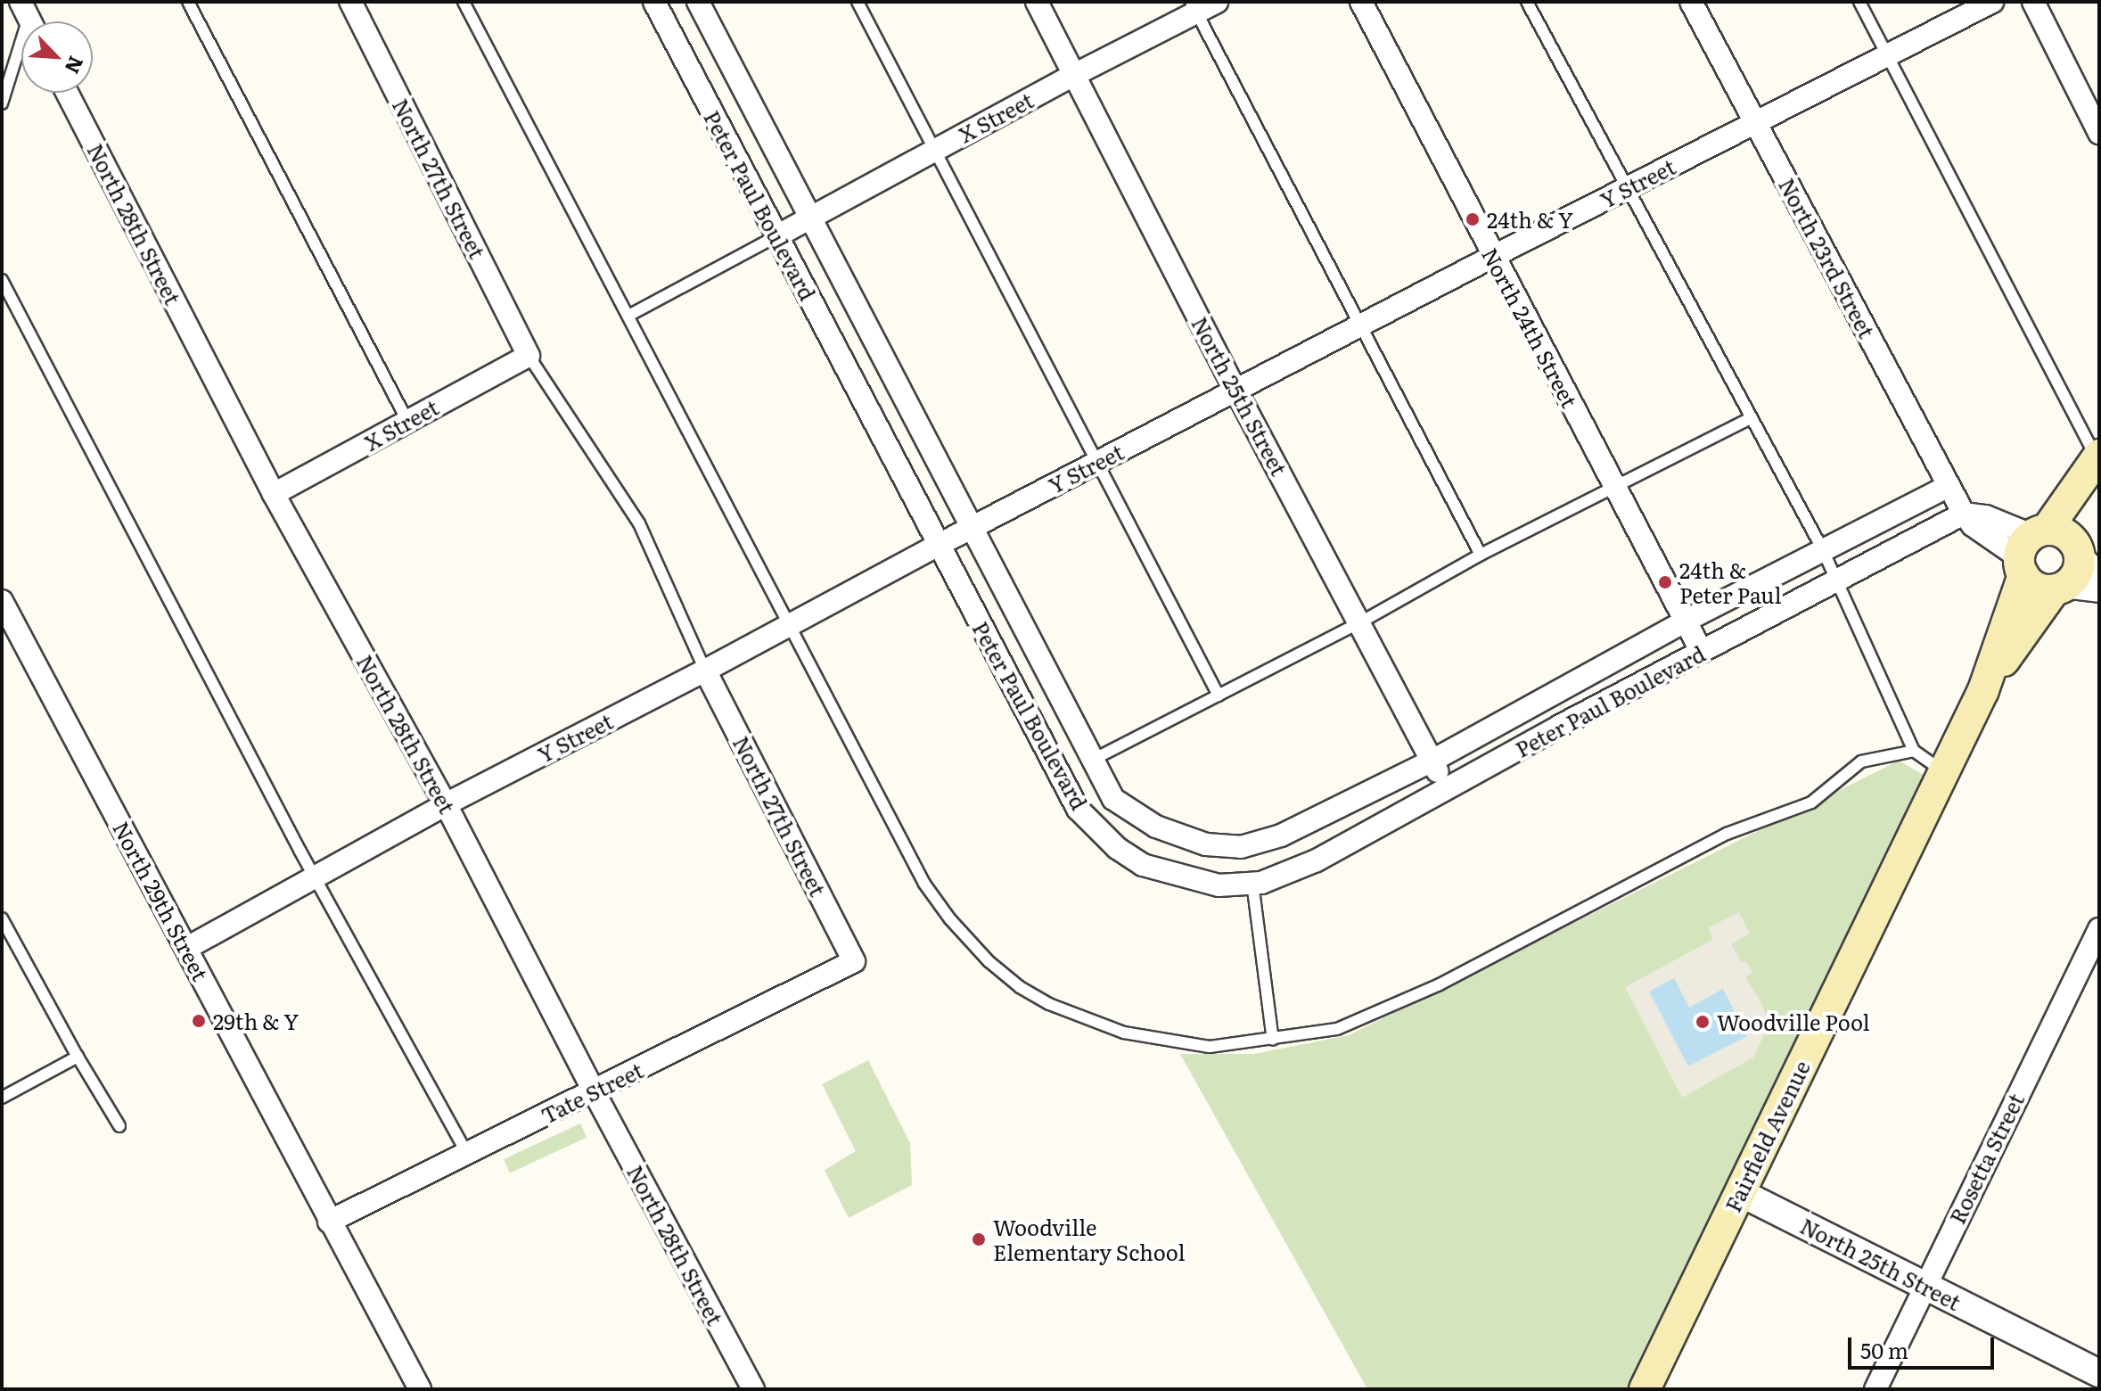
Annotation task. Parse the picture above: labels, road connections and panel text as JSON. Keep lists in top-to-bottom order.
{
  "streets": {
    "main road": ["Fairfield Avenue"],
    "street": [
      "X Street",
      "North 27th Street",
      "Y Street",
      "Peter Paul Boulevard",
      "North 28th Street",
      "North 23rd Street",
      "North 24th Street",
      "North 25th Street",
      "North 29th Street",
      "Tate Street",
      "Rosetta Street"
    ]
  },
  "crossings": [
    ["X Street", "North 27th Street"],
    ["X Street", "Peter Paul Boulevard"],
    ["X Street", "North 28th Street"],
    ["X Street", "North 25th Street"],
    ["North 27th Street", "Y Street"],
    ["North 27th Street", "Tate Street"],
    ["Y Street", "Peter Paul Boulevard"],
    ["Y Street", "North 28th Street"],
    ["Y Street", "North 23rd Street"],
    ["Y Street", "North 24th Street"],
    ["Y Street", "North 25th Street"],
    ["Y Street", "North 29th Street"],
    ["Peter Paul Boulevard", "North 23rd Street"],
    ["Peter Paul Boulevard", "North 24th Street"],
    ["Peter Paul Boulevard", "North 25th Street"],
    ["North 28th Street", "Tate Street"],
    ["North 25th Street", "Fairfield Avenue"],
    ["North 25th Street", "Rosetta Street"],
    ["North 29th Street", "Tate Street"]
  ],
  "places": [
    "24th & Y",
    "24th & Peter Paul",
    "29th & Y",
    "Woodville Pool",
    "Woodville Elementary School"
  ],
  "scale_bar": "50 m",
  "north": "bottom right"
}
